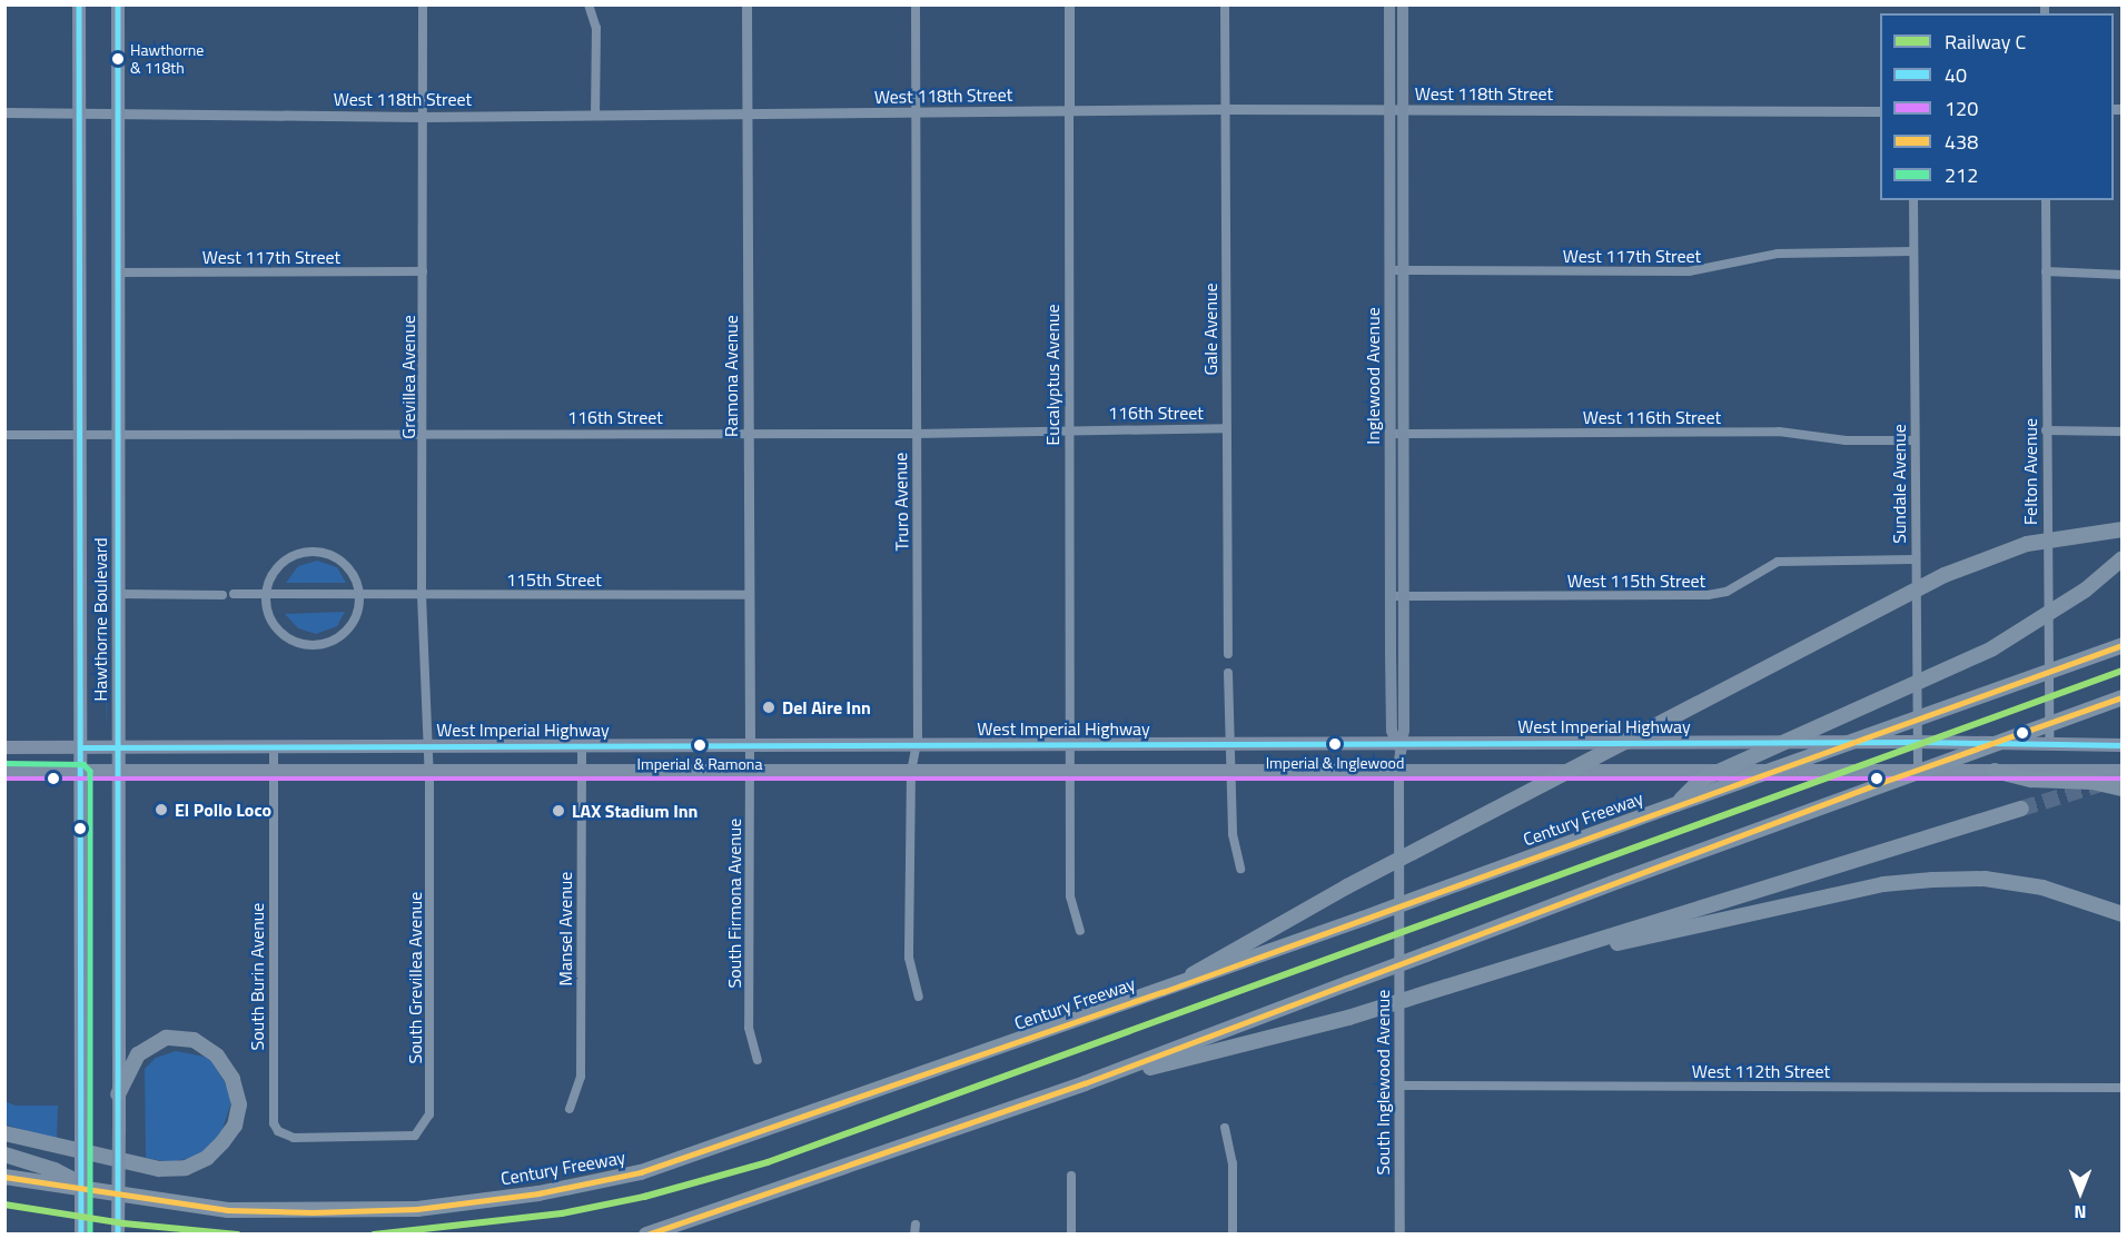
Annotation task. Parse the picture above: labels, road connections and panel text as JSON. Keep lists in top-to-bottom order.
{
  "streets": {
    "highway": ["Century Freeway"],
    "main road": ["Inglewood Avenue", "Hawthorne Boulevard", "West Imperial Highway"],
    "street": [
      "West 118th Street",
      "West 117th Street",
      "Gale Avenue",
      "Eucalyptus Avenue",
      "Ramona Avenue",
      "Grevillea Avenue",
      "116th Street",
      "West 116th Street",
      "Felton Avenue",
      "Sundale Avenue",
      "Truro Avenue",
      "115th Street",
      "West 115th Street",
      "South Firmona Avenue",
      "Mansel Avenue",
      "South Burin Avenue",
      "South Grevillea Avenue",
      "West 112th Street",
      "South Inglewood Avenue"
    ]
  },
  "crossings": [
    ["West 118th Street", "Gale Avenue"],
    ["West 118th Street", "Eucalyptus Avenue"],
    ["West 118th Street", "Ramona Avenue"],
    ["West 118th Street", "Inglewood Avenue"],
    ["West 118th Street", "Grevillea Avenue"],
    ["West 118th Street", "Truro Avenue"],
    ["West 118th Street", "Hawthorne Boulevard"],
    ["West 117th Street", "Inglewood Avenue"],
    ["West 117th Street", "Grevillea Avenue"],
    ["West 117th Street", "Sundale Avenue"],
    ["West 117th Street", "Hawthorne Boulevard"],
    ["Gale Avenue", "116th Street"],
    ["Eucalyptus Avenue", "116th Street"],
    ["Eucalyptus Avenue", "West Imperial Highway"],
    ["Ramona Avenue", "116th Street"],
    ["Ramona Avenue", "115th Street"],
    ["Ramona Avenue", "West Imperial Highway"],
    ["Ramona Avenue", "South Firmona Avenue"],
    ["Inglewood Avenue", "West 116th Street"],
    ["Inglewood Avenue", "West 115th Street"],
    ["Inglewood Avenue", "West Imperial Highway"],
    ["Inglewood Avenue", "South Inglewood Avenue"],
    ["Grevillea Avenue", "116th Street"],
    ["Grevillea Avenue", "115th Street"],
    ["Grevillea Avenue", "West Imperial Highway"],
    ["Grevillea Avenue", "South Grevillea Avenue"],
    ["116th Street", "Truro Avenue"],
    ["116th Street", "Hawthorne Boulevard"],
    ["West 116th Street", "Sundale Avenue"],
    ["Felton Avenue", "West Imperial Highway"],
    ["Sundale Avenue", "West 115th Street"],
    ["Sundale Avenue", "West Imperial Highway"],
    ["Truro Avenue", "West Imperial Highway"],
    ["Hawthorne Boulevard", "West Imperial Highway"],
    ["West Imperial Highway", "South Firmona Avenue"],
    ["West Imperial Highway", "Mansel Avenue"],
    ["West Imperial Highway", "South Burin Avenue"],
    ["West Imperial Highway", "South Grevillea Avenue"],
    ["South Burin Avenue", "South Grevillea Avenue"],
    ["West 112th Street", "South Inglewood Avenue"]
  ],
  "places": [
    "Hawthorne & 118th",
    "Del Aire Inn",
    "Imperial & Inglewood",
    "Imperial & Ramona",
    "El Pollo Loco",
    "LAX Stadium Inn"
  ],
  "lines": [
    "transit line 40",
    "transit line 438",
    "rail line C",
    "transit line 212",
    "transit line 120"
  ],
  "legend": [
    "Railway C",
    "40",
    "120",
    "438",
    "212"
  ],
  "north": "bottom"
}
